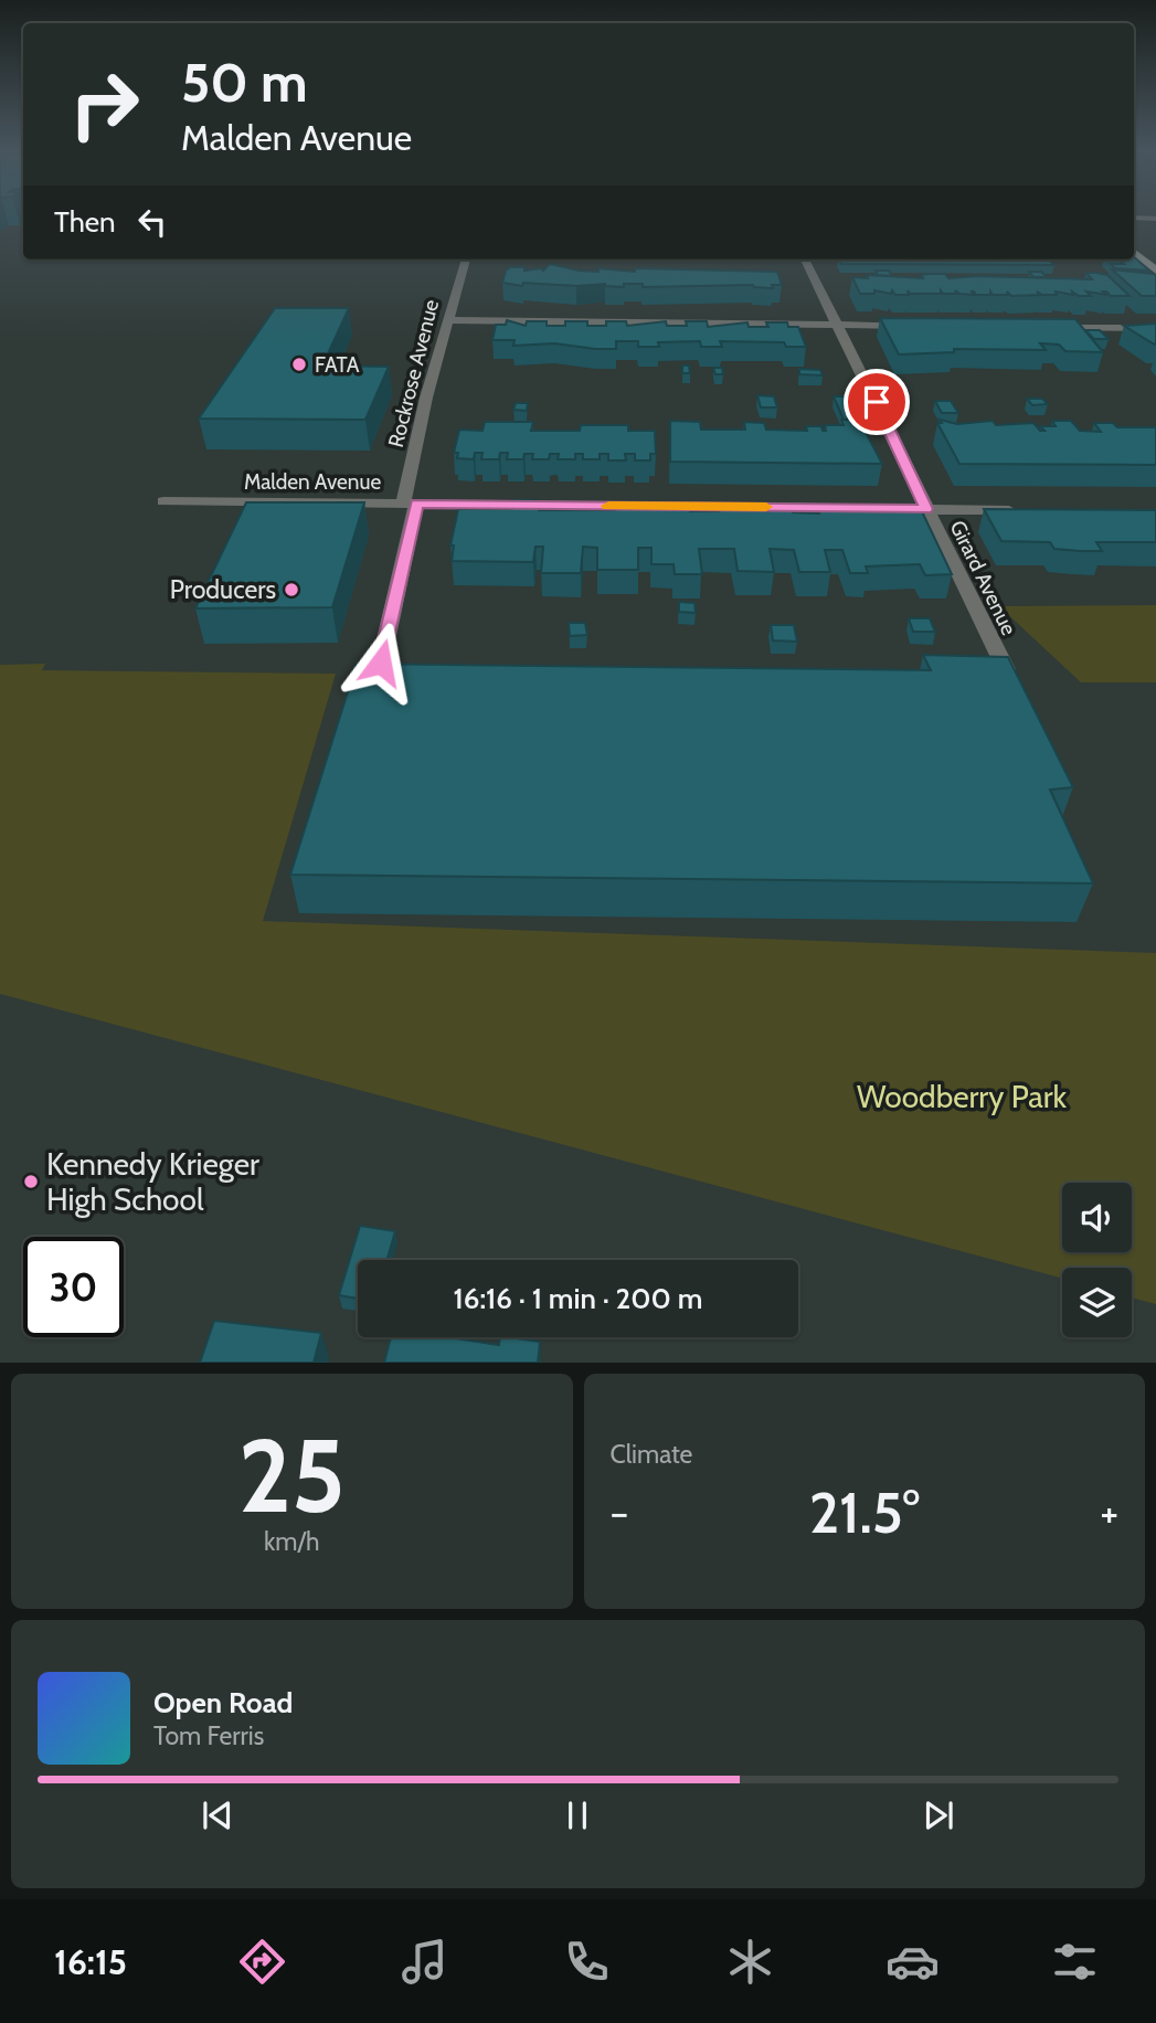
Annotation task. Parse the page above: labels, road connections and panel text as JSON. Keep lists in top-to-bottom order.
{
  "streets": {
    "street": ["Rockrose Avenue", "Malden Avenue", "Girard Avenue"]
  },
  "crossings": [
    ["Rockrose Avenue", "Malden Avenue"],
    ["Malden Avenue", "Girard Avenue"]
  ],
  "parks": ["Woodberry Park"],
  "places": ["FATA", "Producers", "Kennedy Krieger High School"],
  "page": {
    "turn": ["50 m", "Malden Avenue"],
    "then": "Then",
    "limit": "30",
    "trip": "16:16 · 1 min · 200 m",
    "tile": [
      ["25", "km/h"],
      "Climate"
    ],
    "heat": ["−", "21.5°", "+"],
    "song": ["Open Road", "Tom Ferris"],
    "tabs": "16:15"
  }
}
